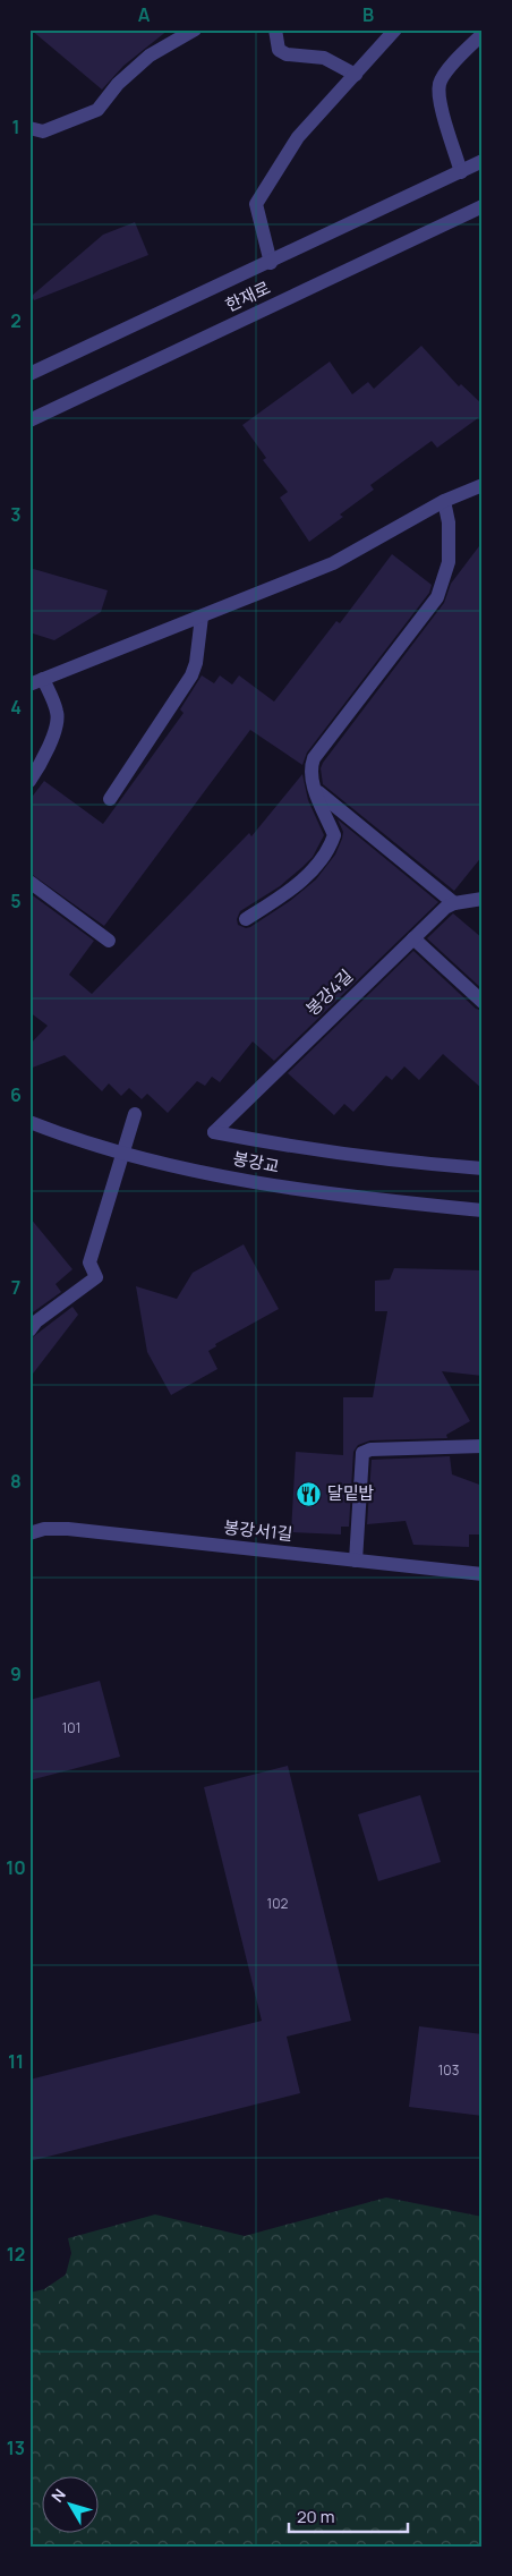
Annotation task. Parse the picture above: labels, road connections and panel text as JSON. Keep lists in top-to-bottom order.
{
  "streets": {
    "street": [
      "한재로",
      "봉강4길",
      "봉강교",
      "봉강서1길"
    ]
  },
  "places": {
    "restaurant": ["달밑밥"]
  },
  "house_numbers": ["101", "102", "103"],
  "scale_bar": "20 m",
  "north": "top left",
  "grid": {
    "columns": ["A", "B"],
    "rows": [
      "1",
      "2",
      "3",
      "4",
      "5",
      "6",
      "7",
      "8",
      "9",
      "10",
      "11",
      "12",
      "13"
    ]
  }
}
